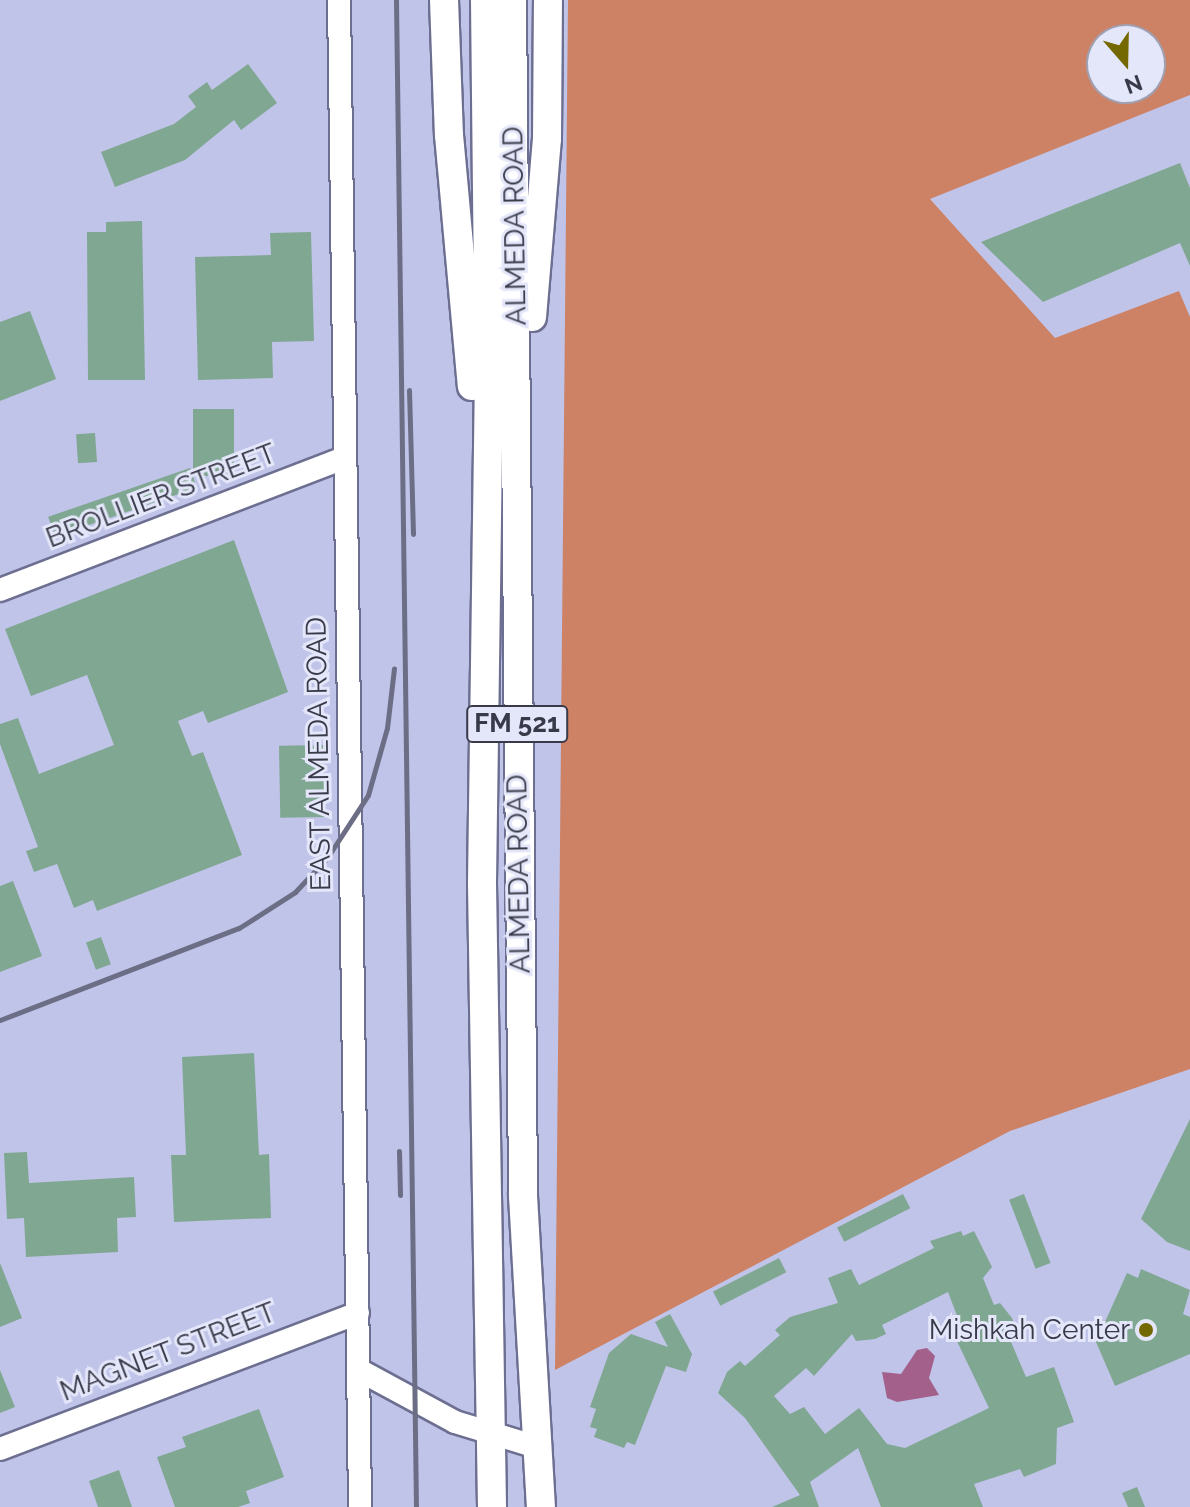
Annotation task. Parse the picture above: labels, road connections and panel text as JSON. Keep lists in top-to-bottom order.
{
  "streets": {
    "main road": ["ALMEDA ROAD", "FM 521"],
    "street": ["BROLLIER STREET", "EAST ALMEDA ROAD", "MAGNET STREET"]
  },
  "crossings": [
    ["BROLLIER STREET", "EAST ALMEDA ROAD"],
    ["EAST ALMEDA ROAD", "MAGNET STREET"]
  ],
  "places": ["Mishkah Center"],
  "north": "bottom"
}
